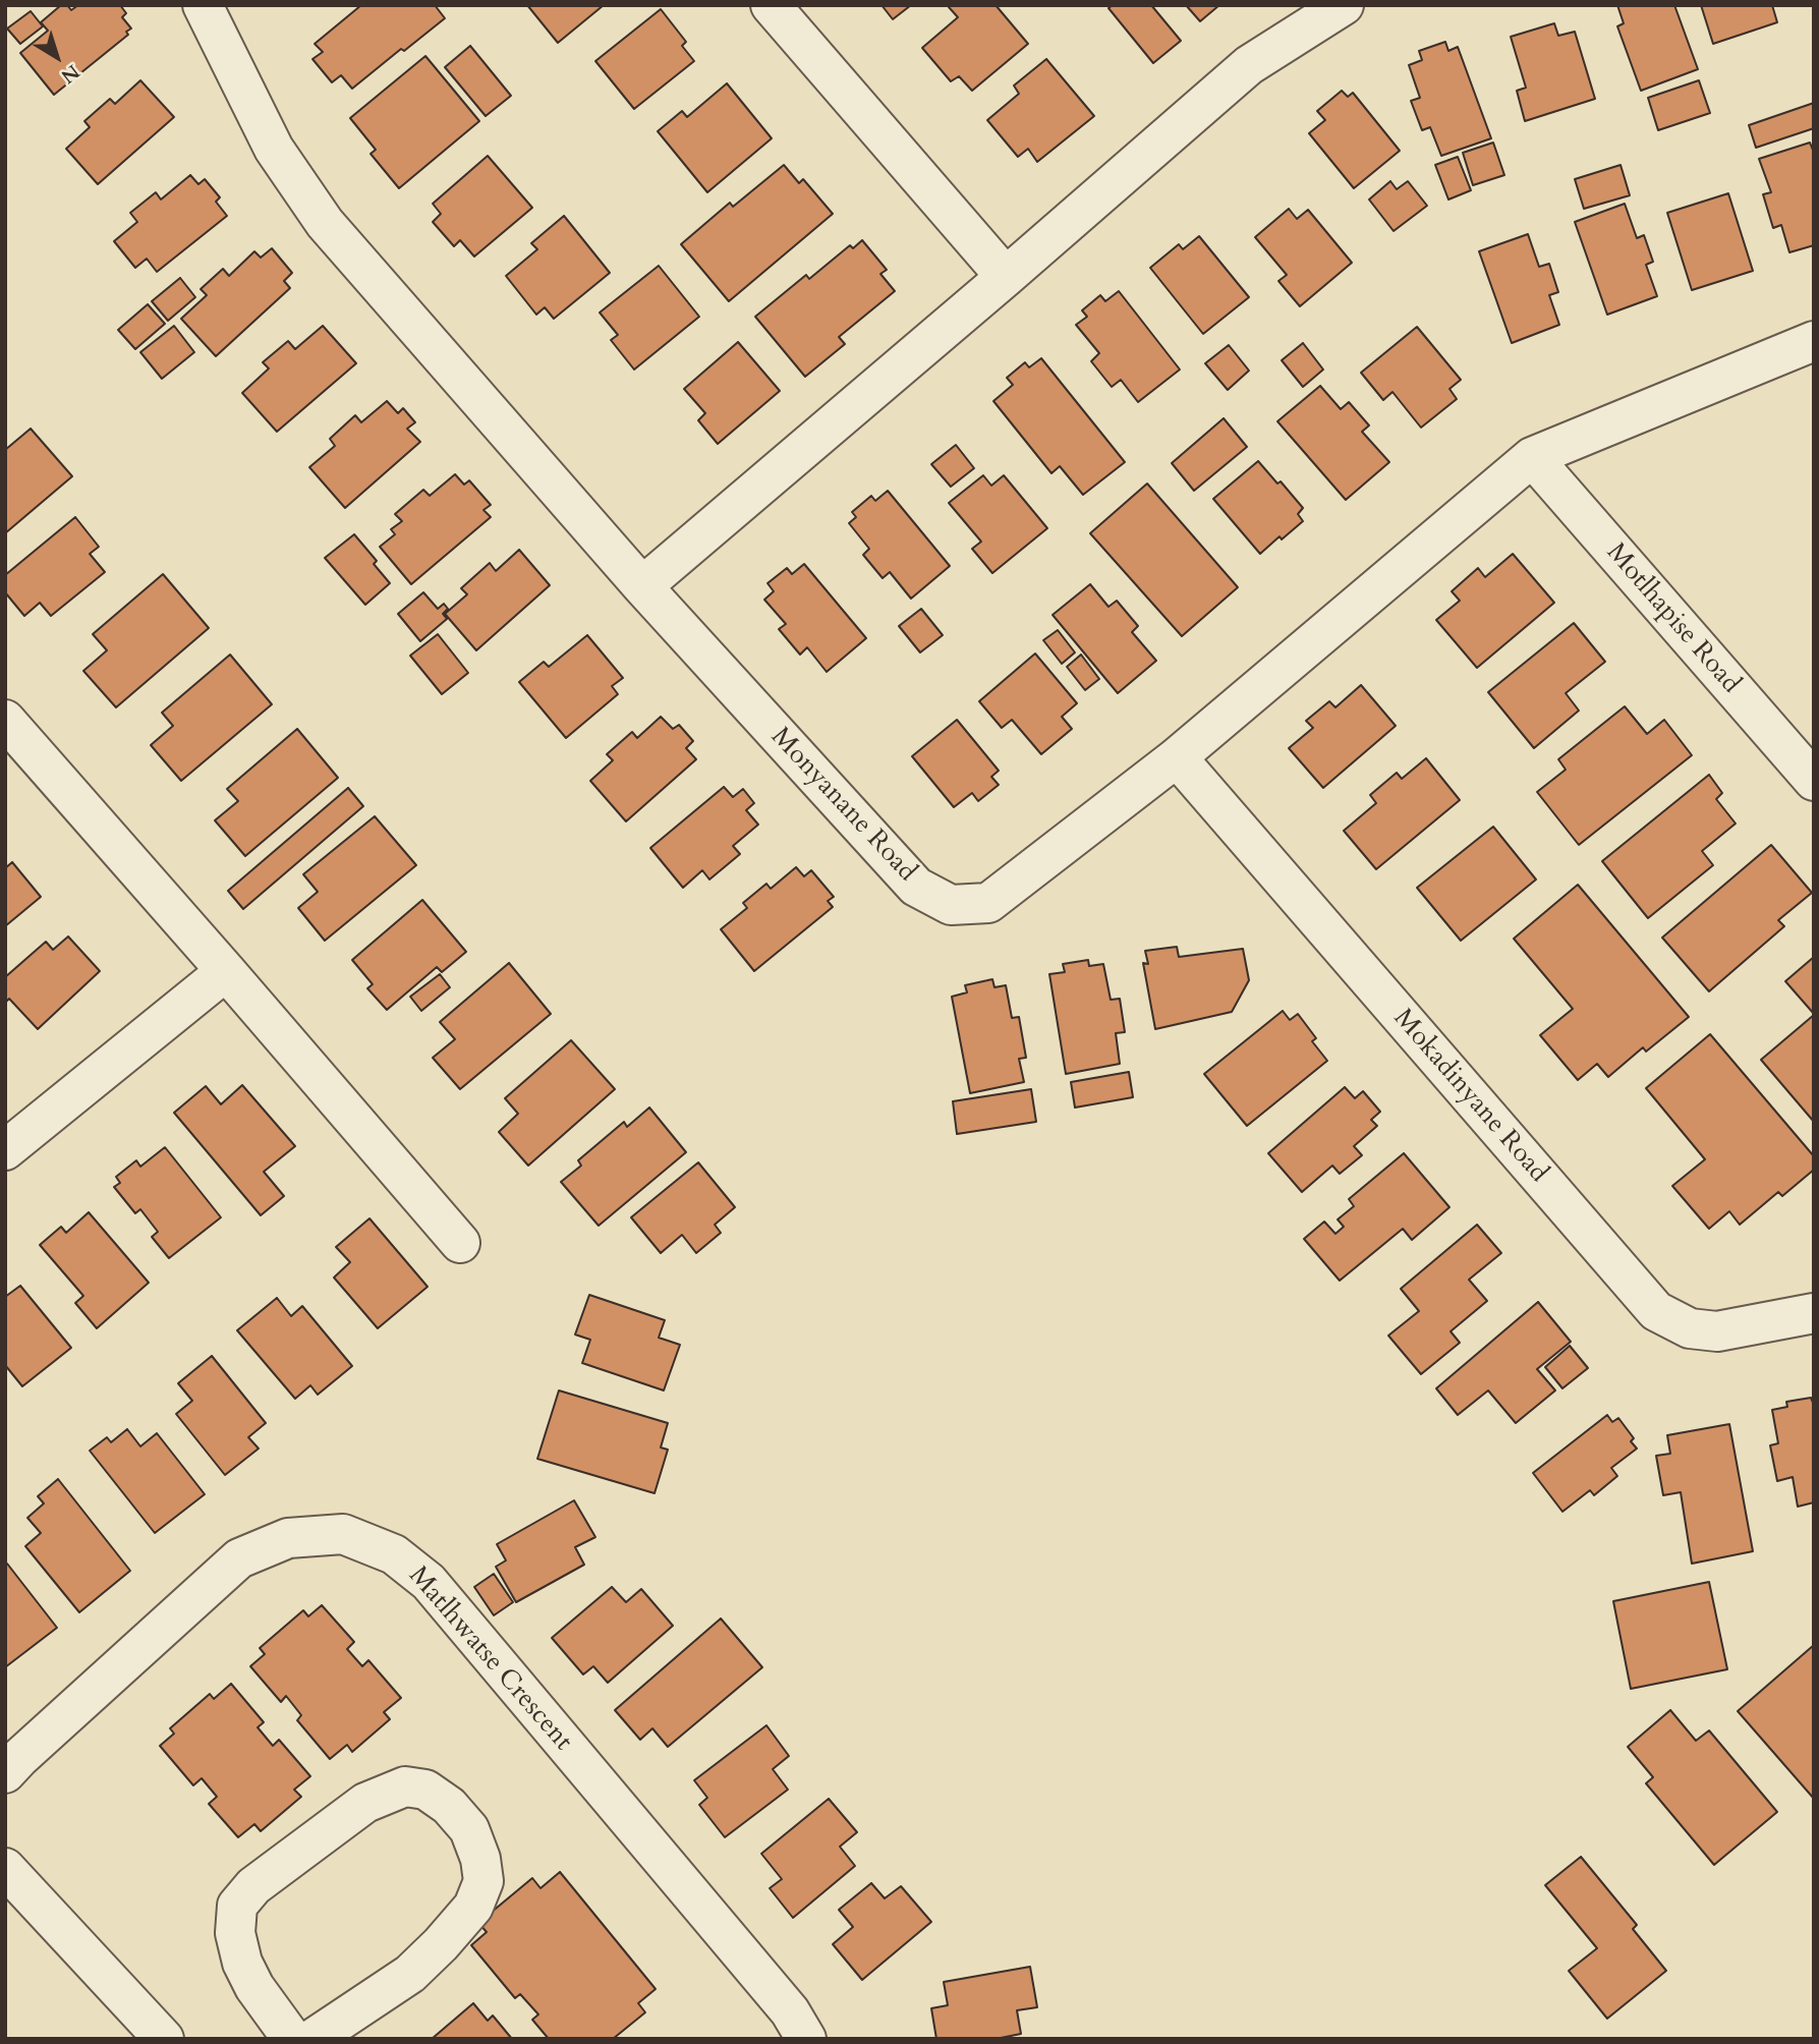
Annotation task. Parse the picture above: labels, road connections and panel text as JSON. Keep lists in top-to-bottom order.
{
  "streets": {
    "street": [
      "Motlhapise Road",
      "Monyanane Road",
      "Mokadinyane Road",
      "Matlhwatse Crescent"
    ]
  },
  "crossings": [
    ["Motlhapise Road", "Monyanane Road"],
    ["Monyanane Road", "Mokadinyane Road"]
  ],
  "north": "bottom right"
}
